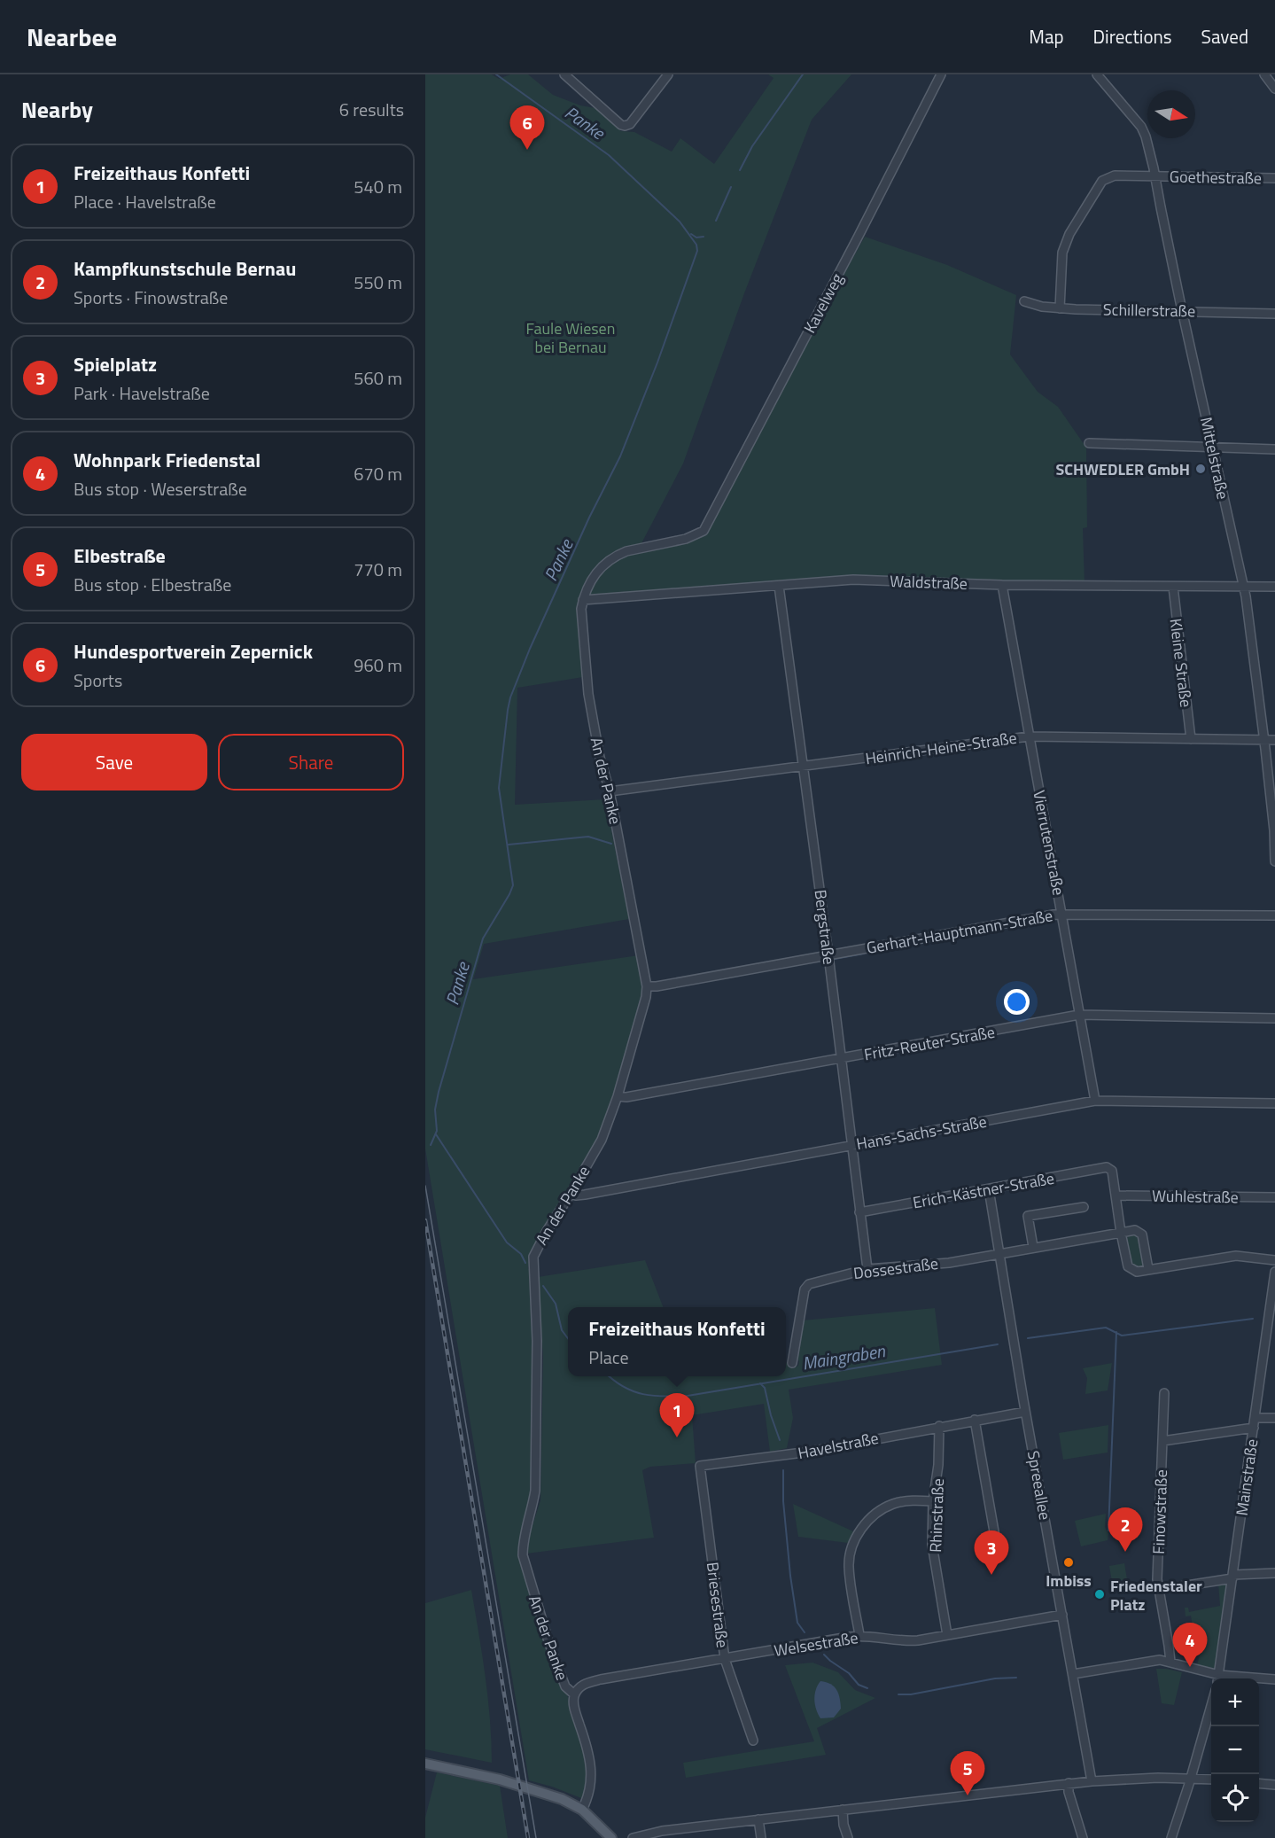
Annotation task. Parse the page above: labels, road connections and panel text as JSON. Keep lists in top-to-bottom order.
{
  "streets": {
    "street": [
      "Goethestraße",
      "Kavelweg",
      "Schillerstraße",
      "Mittelstraße",
      "Waldstraße",
      "Kleine Straße",
      "Heinrich-Heine-Straße",
      "An der Panke",
      "Vierrutenstraße",
      "Bergstraße",
      "Gerhart-Hauptmann-Straße",
      "Fritz-Reuter-Straße",
      "Hans-Sachs-Straße",
      "Erich-Kästner-Straße",
      "Wuhlestraße",
      "Dossestraße",
      "Havelstraße",
      "Mainstraße",
      "Spreeallee",
      "Finowstraße",
      "Rhinstraße",
      "Briesestraße",
      "Welsestraße"
    ]
  },
  "crossings": [
    ["Goethestraße", "Schillerstraße"],
    ["Goethestraße", "Mittelstraße"],
    ["Kavelweg", "Waldstraße"],
    ["Kavelweg", "An der Panke"],
    ["Schillerstraße", "Mittelstraße"],
    ["Mittelstraße", "Waldstraße"],
    ["Mittelstraße", "Heinrich-Heine-Straße"],
    ["Waldstraße", "Kleine Straße"],
    ["Waldstraße", "An der Panke"],
    ["Waldstraße", "Vierrutenstraße"],
    ["Waldstraße", "Bergstraße"],
    ["Kleine Straße", "Heinrich-Heine-Straße"],
    ["Heinrich-Heine-Straße", "An der Panke"],
    ["Heinrich-Heine-Straße", "Vierrutenstraße"],
    ["Heinrich-Heine-Straße", "Bergstraße"],
    ["An der Panke", "Gerhart-Hauptmann-Straße"],
    ["An der Panke", "Fritz-Reuter-Straße"],
    ["An der Panke", "Hans-Sachs-Straße"],
    ["An der Panke", "Welsestraße"],
    ["Vierrutenstraße", "Gerhart-Hauptmann-Straße"],
    ["Vierrutenstraße", "Fritz-Reuter-Straße"],
    ["Vierrutenstraße", "Hans-Sachs-Straße"],
    ["Bergstraße", "Gerhart-Hauptmann-Straße"],
    ["Bergstraße", "Fritz-Reuter-Straße"],
    ["Bergstraße", "Hans-Sachs-Straße"],
    ["Bergstraße", "Erich-Kästner-Straße"],
    ["Bergstraße", "Dossestraße"],
    ["Erich-Kästner-Straße", "Wuhlestraße"],
    ["Erich-Kästner-Straße", "Spreeallee"],
    ["Dossestraße", "Spreeallee"],
    ["Havelstraße", "Spreeallee"],
    ["Havelstraße", "Rhinstraße"],
    ["Havelstraße", "Briesestraße"],
    ["Spreeallee", "Welsestraße"],
    ["Rhinstraße", "Welsestraße"],
    ["Briesestraße", "Welsestraße"]
  ],
  "water": ["Panke", "Maingraben"],
  "parks": ["Faule Wiesen bei Bernau"],
  "places": ["SCHWEDLER GmbH", "Imbiss", "Friedenstaler Platz"],
  "north": "right",
  "page": {
    "header": "Nearbee",
    "nav": ["Map", "Directions", "Saved"],
    "heading": ["Nearby", "6 results"],
    "pins": [
      "6",
      "1",
      "2",
      "3",
      "4",
      "5"
    ],
    "list": [
      {
        "mark": "1",
        "name": "Freizeithaus Konfetti",
        "note": "Place · Havelstraße",
        "value": "540 m"
      },
      {
        "mark": "2",
        "name": "Kampfkunstschule Bernau",
        "note": "Sports · Finowstraße",
        "value": "550 m"
      },
      {
        "mark": "3",
        "name": "Spielplatz",
        "note": "Park · Havelstraße",
        "value": "560 m"
      },
      {
        "mark": "4",
        "name": "Wohnpark Friedenstal",
        "note": "Bus stop · Weserstraße",
        "value": "670 m"
      },
      {
        "mark": "5",
        "name": "Elbestraße",
        "note": "Bus stop · Elbestraße",
        "value": "770 m"
      },
      {
        "mark": "6",
        "name": "Hundesportverein Zepernick",
        "note": "Sports",
        "value": "960 m"
      }
    ],
    "buttons": ["Save", "Share"],
    "popup": ["Freizeithaus Konfetti", "Place"],
    "map_buttons": ["+", "−"]
  }
}
